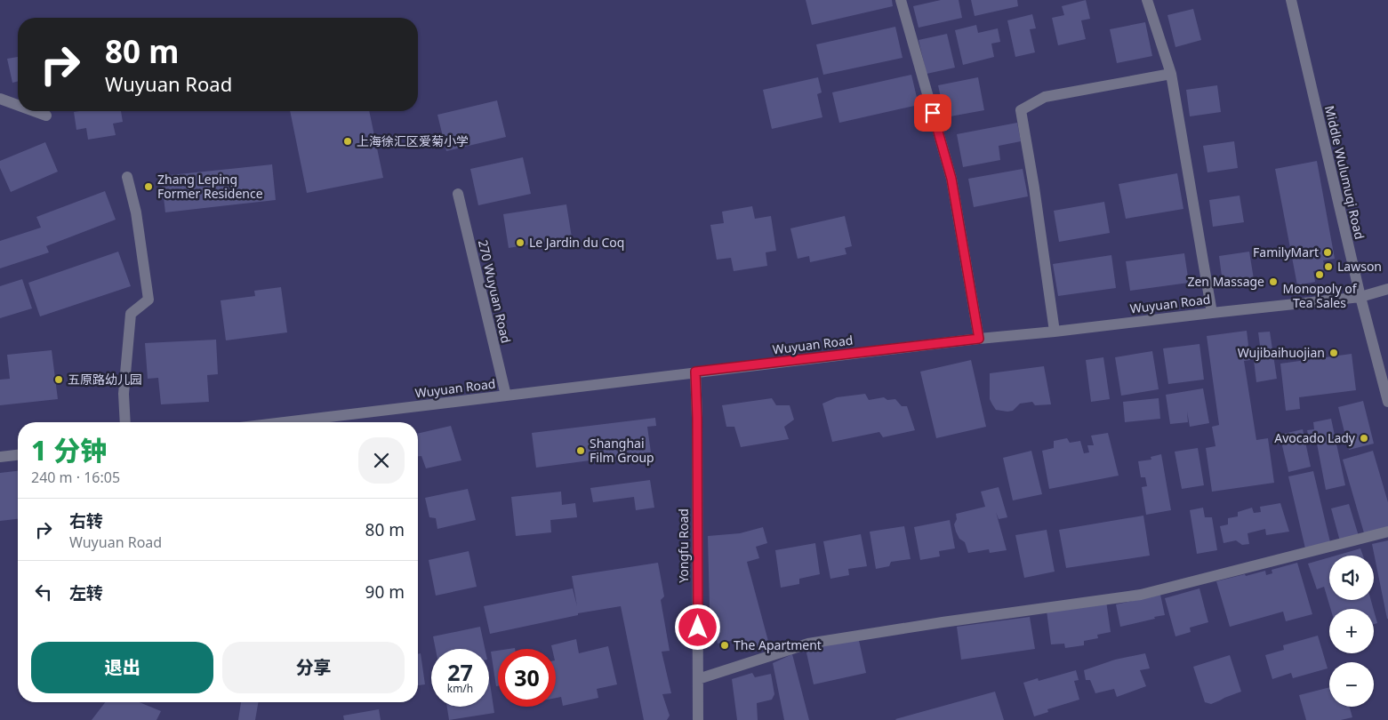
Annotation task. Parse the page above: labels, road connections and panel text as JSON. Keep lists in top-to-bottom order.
{
  "streets": {
    "street": [
      "Middle Wulumuqi Road",
      "270 Wuyuan Road",
      "Wuyuan Road",
      "Yongfu Road"
    ]
  },
  "crossings": [
    ["Middle Wulumuqi Road", "Wuyuan Road"],
    ["270 Wuyuan Road", "Wuyuan Road"],
    ["Wuyuan Road", "Yongfu Road"]
  ],
  "places": [
    "上海徐汇区爱菊小学",
    "Zhang Leping Former Residence",
    "Le Jardin du Coq",
    "FamilyMart",
    "Lawson",
    "Monopoly of Tea Sales",
    "Zen Massage",
    "Wujibaihuojian",
    "五原路幼儿园",
    "Avocado Lady",
    "Shanghai Film Group",
    "The Apartment"
  ],
  "page": {
    "turn": ["80 m", "Wuyuan Road"],
    "heading": ["1 分钟", "240 m · 16:05"],
    "list": [
      {
        "name": "右转",
        "note": "Wuyuan Road",
        "value": "80 m"
      },
      {
        "name": "左转",
        "value": "90 m"
      }
    ],
    "map_buttons": ["+", "−"],
    "buttons": ["退出", "分享"],
    "speed": "27 km/h",
    "limit": "30"
  }
}
